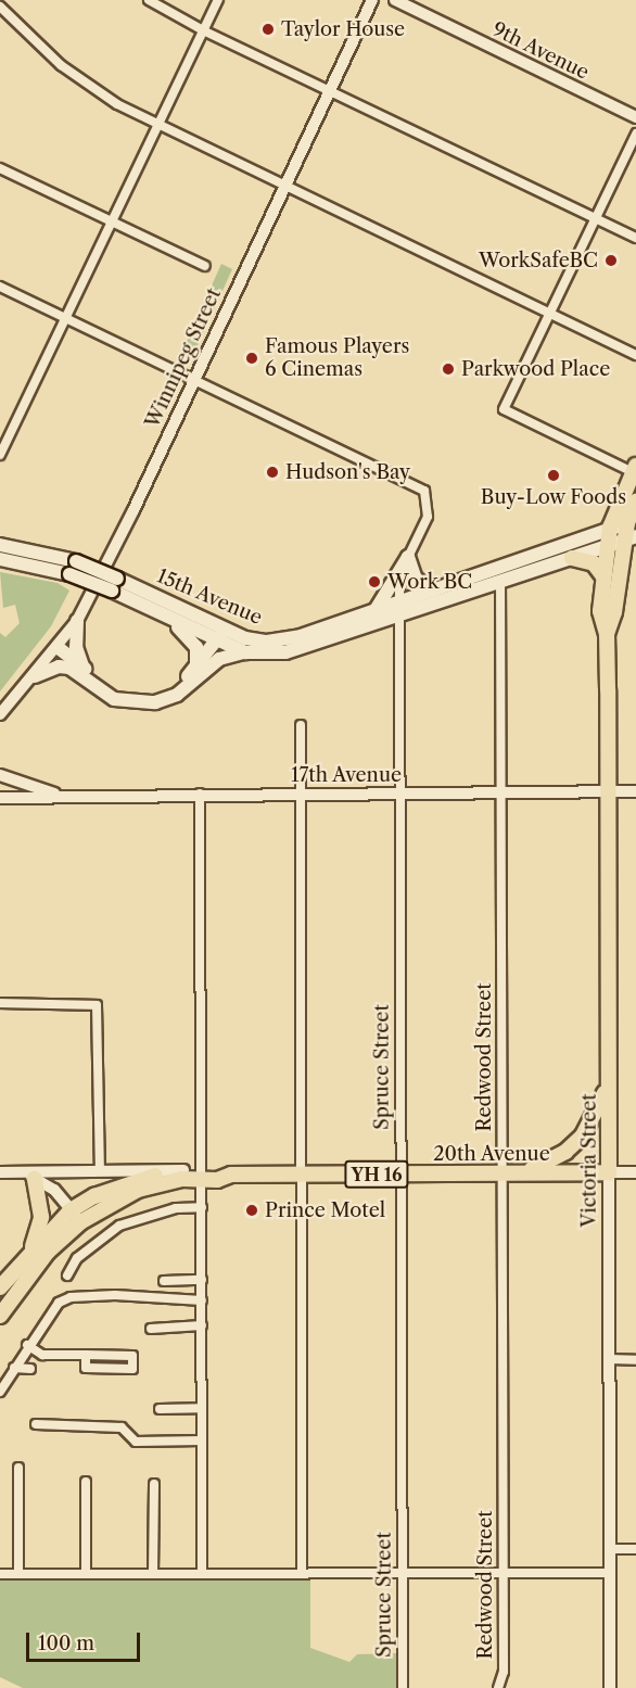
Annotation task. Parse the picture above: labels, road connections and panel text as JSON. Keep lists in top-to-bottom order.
{
  "streets": {
    "highway": ["20th Avenue", "Victoria Street", "YH 16"],
    "main road": ["15th Avenue"],
    "street": [
      "9th Avenue",
      "Winnipeg Street",
      "17th Avenue",
      "Redwood Street",
      "Spruce Street"
    ]
  },
  "crossings": [
    ["Winnipeg Street", "Spruce Street"],
    ["15th Avenue", "Redwood Street"],
    ["15th Avenue", "Spruce Street"],
    ["15th Avenue", "Victoria Street"],
    ["17th Avenue", "Redwood Street"],
    ["17th Avenue", "Spruce Street"],
    ["17th Avenue", "Victoria Street"],
    ["Redwood Street", "20th Avenue"],
    ["Spruce Street", "20th Avenue"],
    ["20th Avenue", "Victoria Street"],
    ["20th Avenue", "YH 16"]
  ],
  "places": [
    "Taylor House",
    "WorkSafeBC",
    "Famous Players 6 Cinemas",
    "Parkwood Place",
    "Hudson's Bay",
    "Buy-Low Foods",
    "Work BC",
    "Prince Motel"
  ],
  "scale_bar": "100 m"
}
